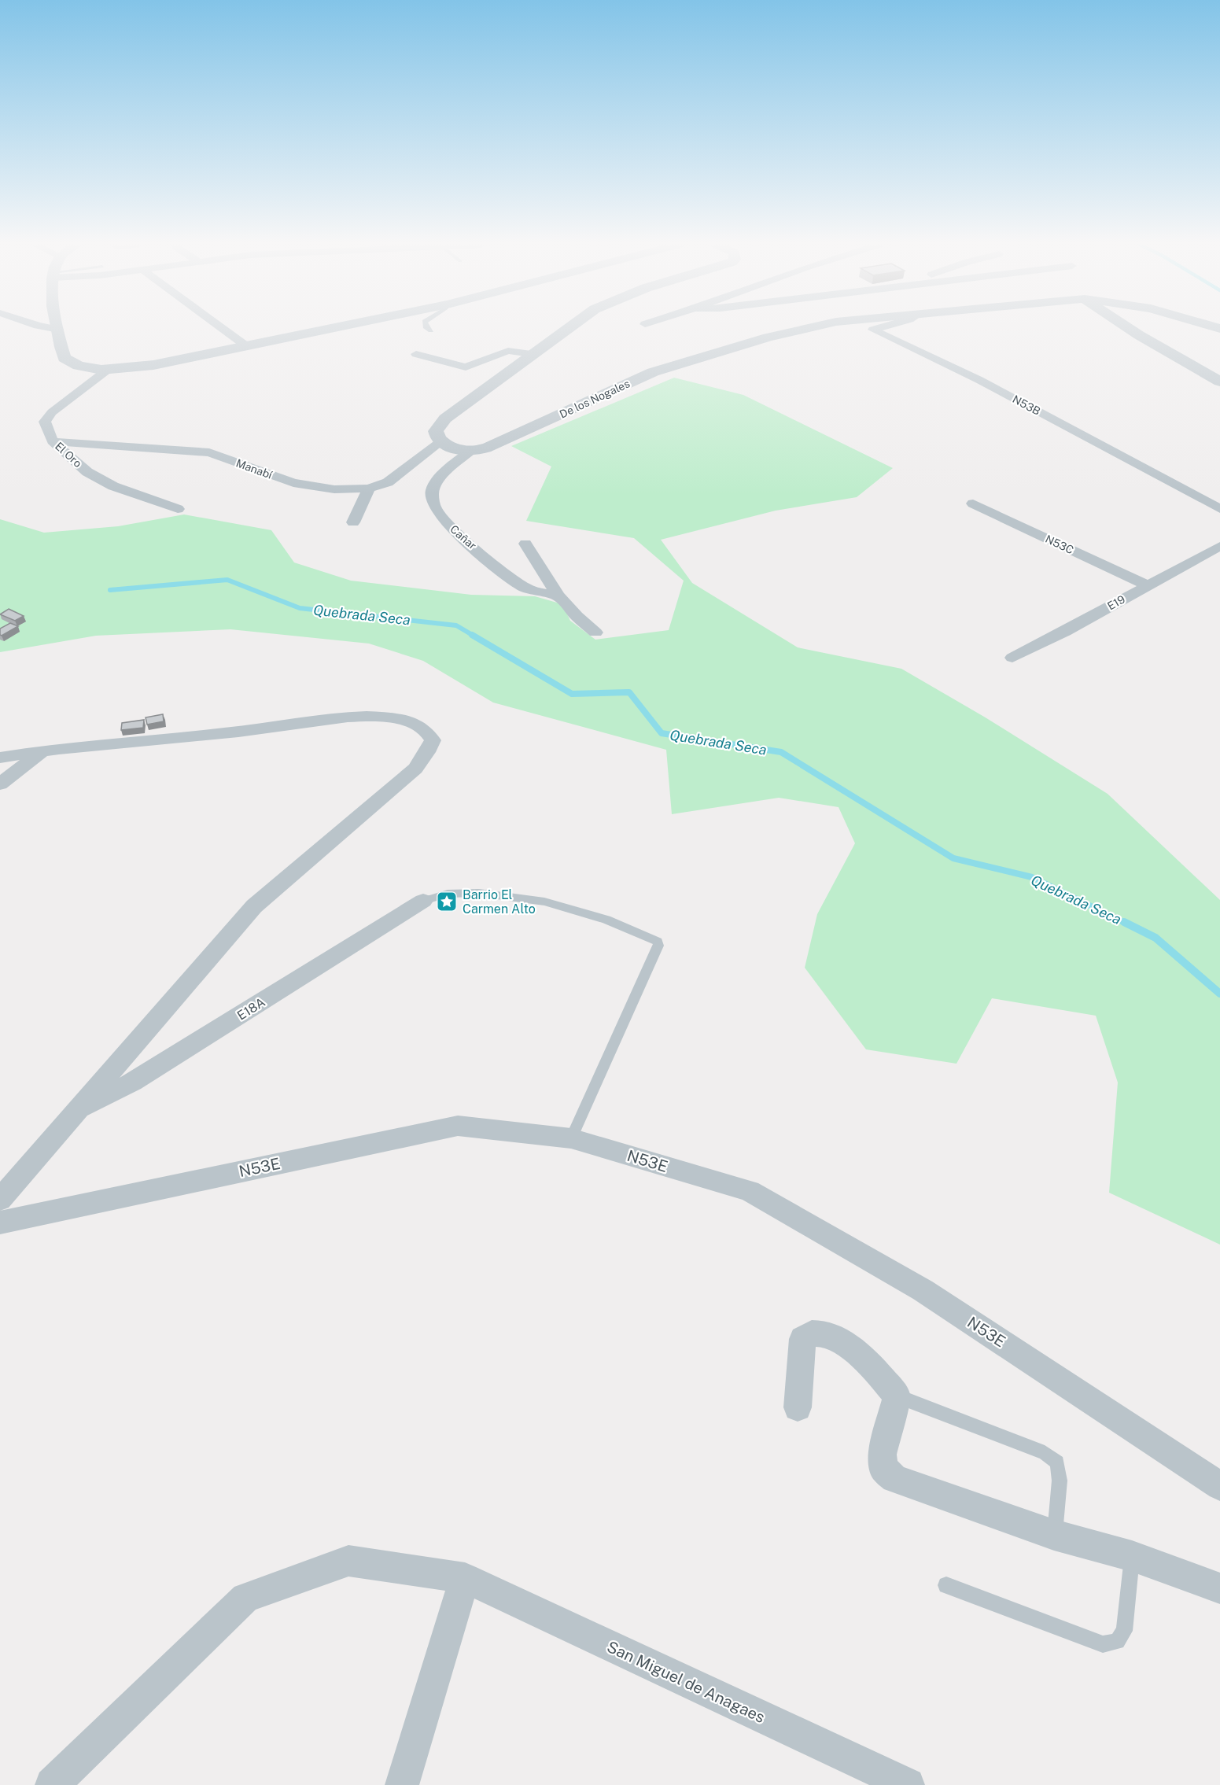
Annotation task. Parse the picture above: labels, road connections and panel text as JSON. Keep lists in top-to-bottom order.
{
  "streets": {
    "street": [
      "De los Nogales",
      "N53B",
      "El Oro",
      "Manabí",
      "Cañar",
      "N53C",
      "E19",
      "E18A",
      "N53E",
      "San Miguel de Anagaes"
    ]
  },
  "crossings": [
    ["De los Nogales", "Manabí"],
    ["De los Nogales", "Cañar"],
    ["El Oro", "Manabí"],
    ["N53C", "E19"]
  ],
  "water": ["Quebrada Seca"],
  "places": {
    "place": ["Barrio El Carmen Alto"]
  }
}
